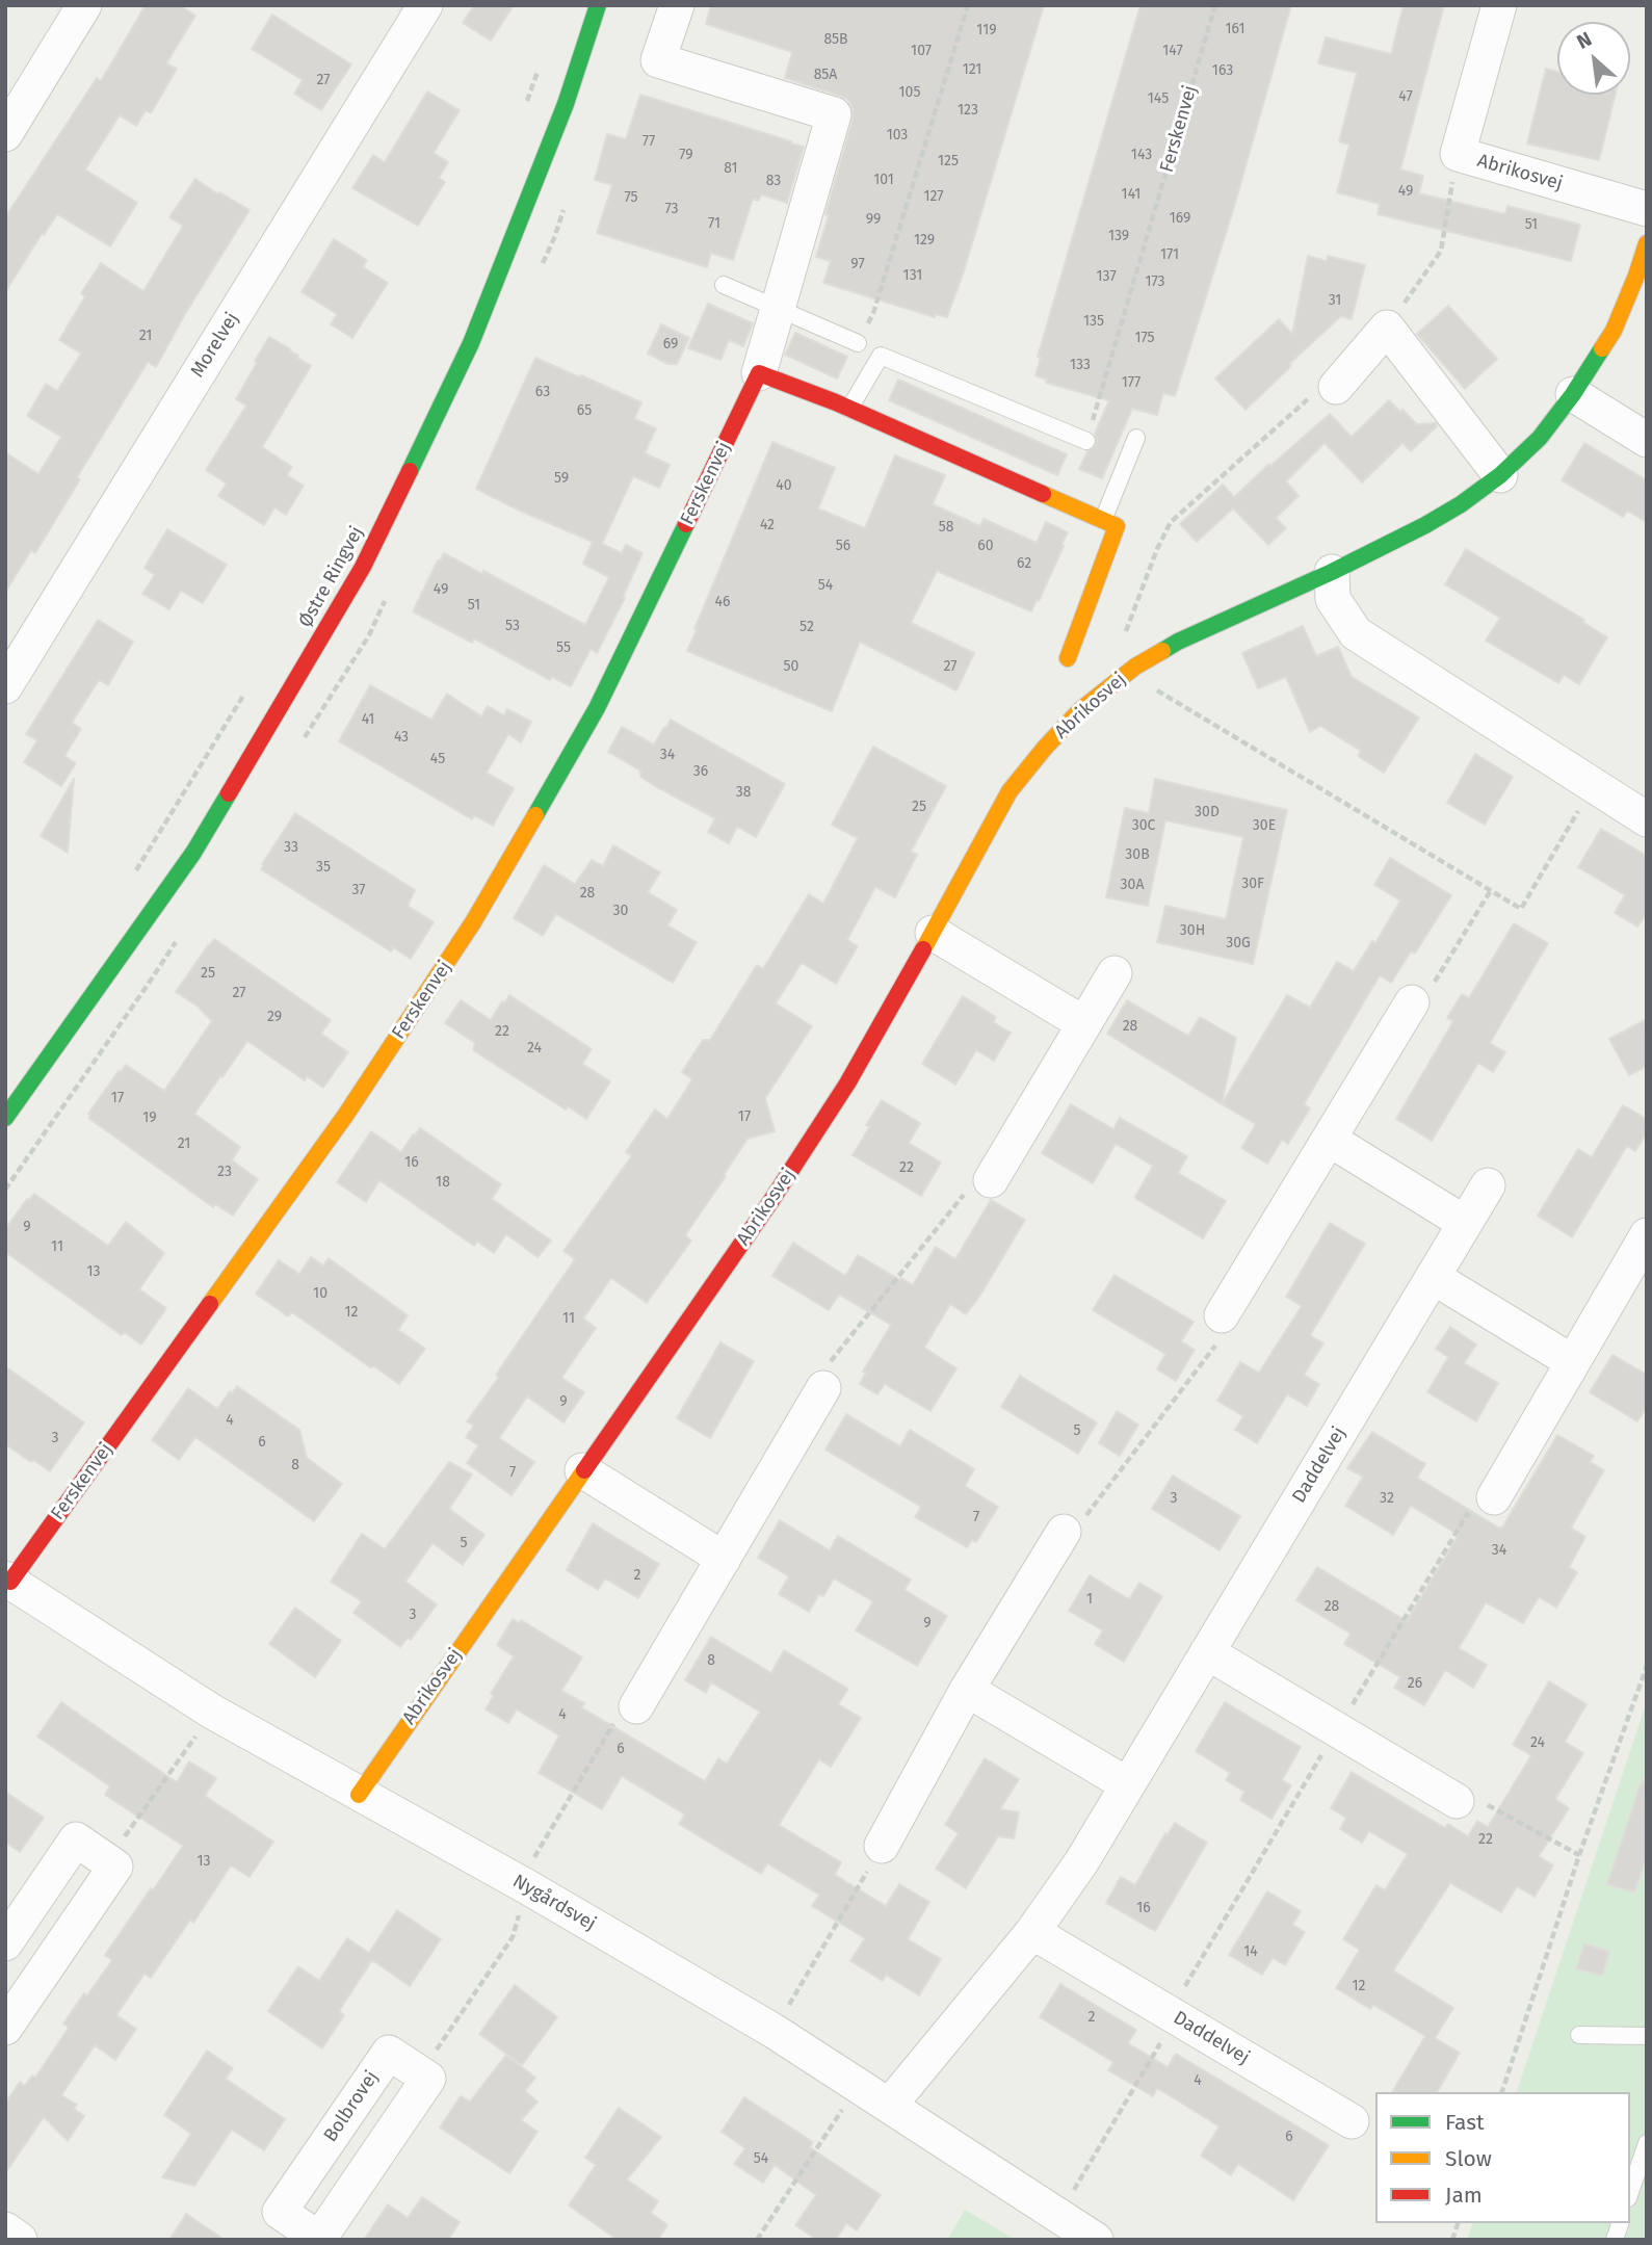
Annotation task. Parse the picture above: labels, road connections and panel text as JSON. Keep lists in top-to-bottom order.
{
  "streets": {
    "street": [
      "Ferskenvej",
      "Abrikosvej",
      "Morelvej",
      "Østre Ringvej",
      "Daddelvej",
      "Nygårdsvej",
      "Bolbrovej"
    ]
  },
  "crossings": [
    ["Ferskenvej", "Nygårdsvej"],
    ["Abrikosvej", "Nygårdsvej"],
    ["Daddelvej", "Nygårdsvej"]
  ],
  "house_numbers": [
    "161",
    "119",
    "85B",
    "107",
    "147",
    "121",
    "163",
    "85A",
    "27",
    "105",
    "47",
    "145",
    "123",
    "103",
    "77",
    "79",
    "143",
    "125",
    "81",
    "101",
    "83",
    "49",
    "141",
    "127",
    "75",
    "73",
    "169",
    "99",
    "71",
    "51",
    "139",
    "129",
    "171",
    "97",
    "131",
    "137",
    "173",
    "31",
    "135",
    "21",
    "175",
    "69",
    "133",
    "177",
    "63",
    "65",
    "59",
    "40",
    "42",
    "58",
    "56",
    "60",
    "62",
    "54",
    "49",
    "46",
    "51",
    "53",
    "52",
    "55",
    "50",
    "27",
    "41",
    "43",
    "34",
    "45",
    "36",
    "38",
    "25",
    "30D",
    "30C",
    "30E",
    "33",
    "30B",
    "35",
    "30F",
    "30A",
    "37",
    "28",
    "30",
    "30H",
    "30G",
    "25",
    "27",
    "29",
    "28",
    "22",
    "24",
    "17",
    "17",
    "19",
    "21",
    "16",
    "22",
    "23",
    "18",
    "9",
    "11",
    "13",
    "10",
    "12",
    "11",
    "9",
    "4",
    "5",
    "3",
    "6",
    "8",
    "7",
    "3",
    "32",
    "7",
    "5",
    "34",
    "2",
    "1",
    "28",
    "3",
    "9",
    "8",
    "26",
    "4",
    "24",
    "6",
    "22",
    "13",
    "16",
    "14",
    "12",
    "2",
    "4",
    "6",
    "54"
  ],
  "legend": ["Fast", "Slow", "Jam"],
  "north": "top left"
}
